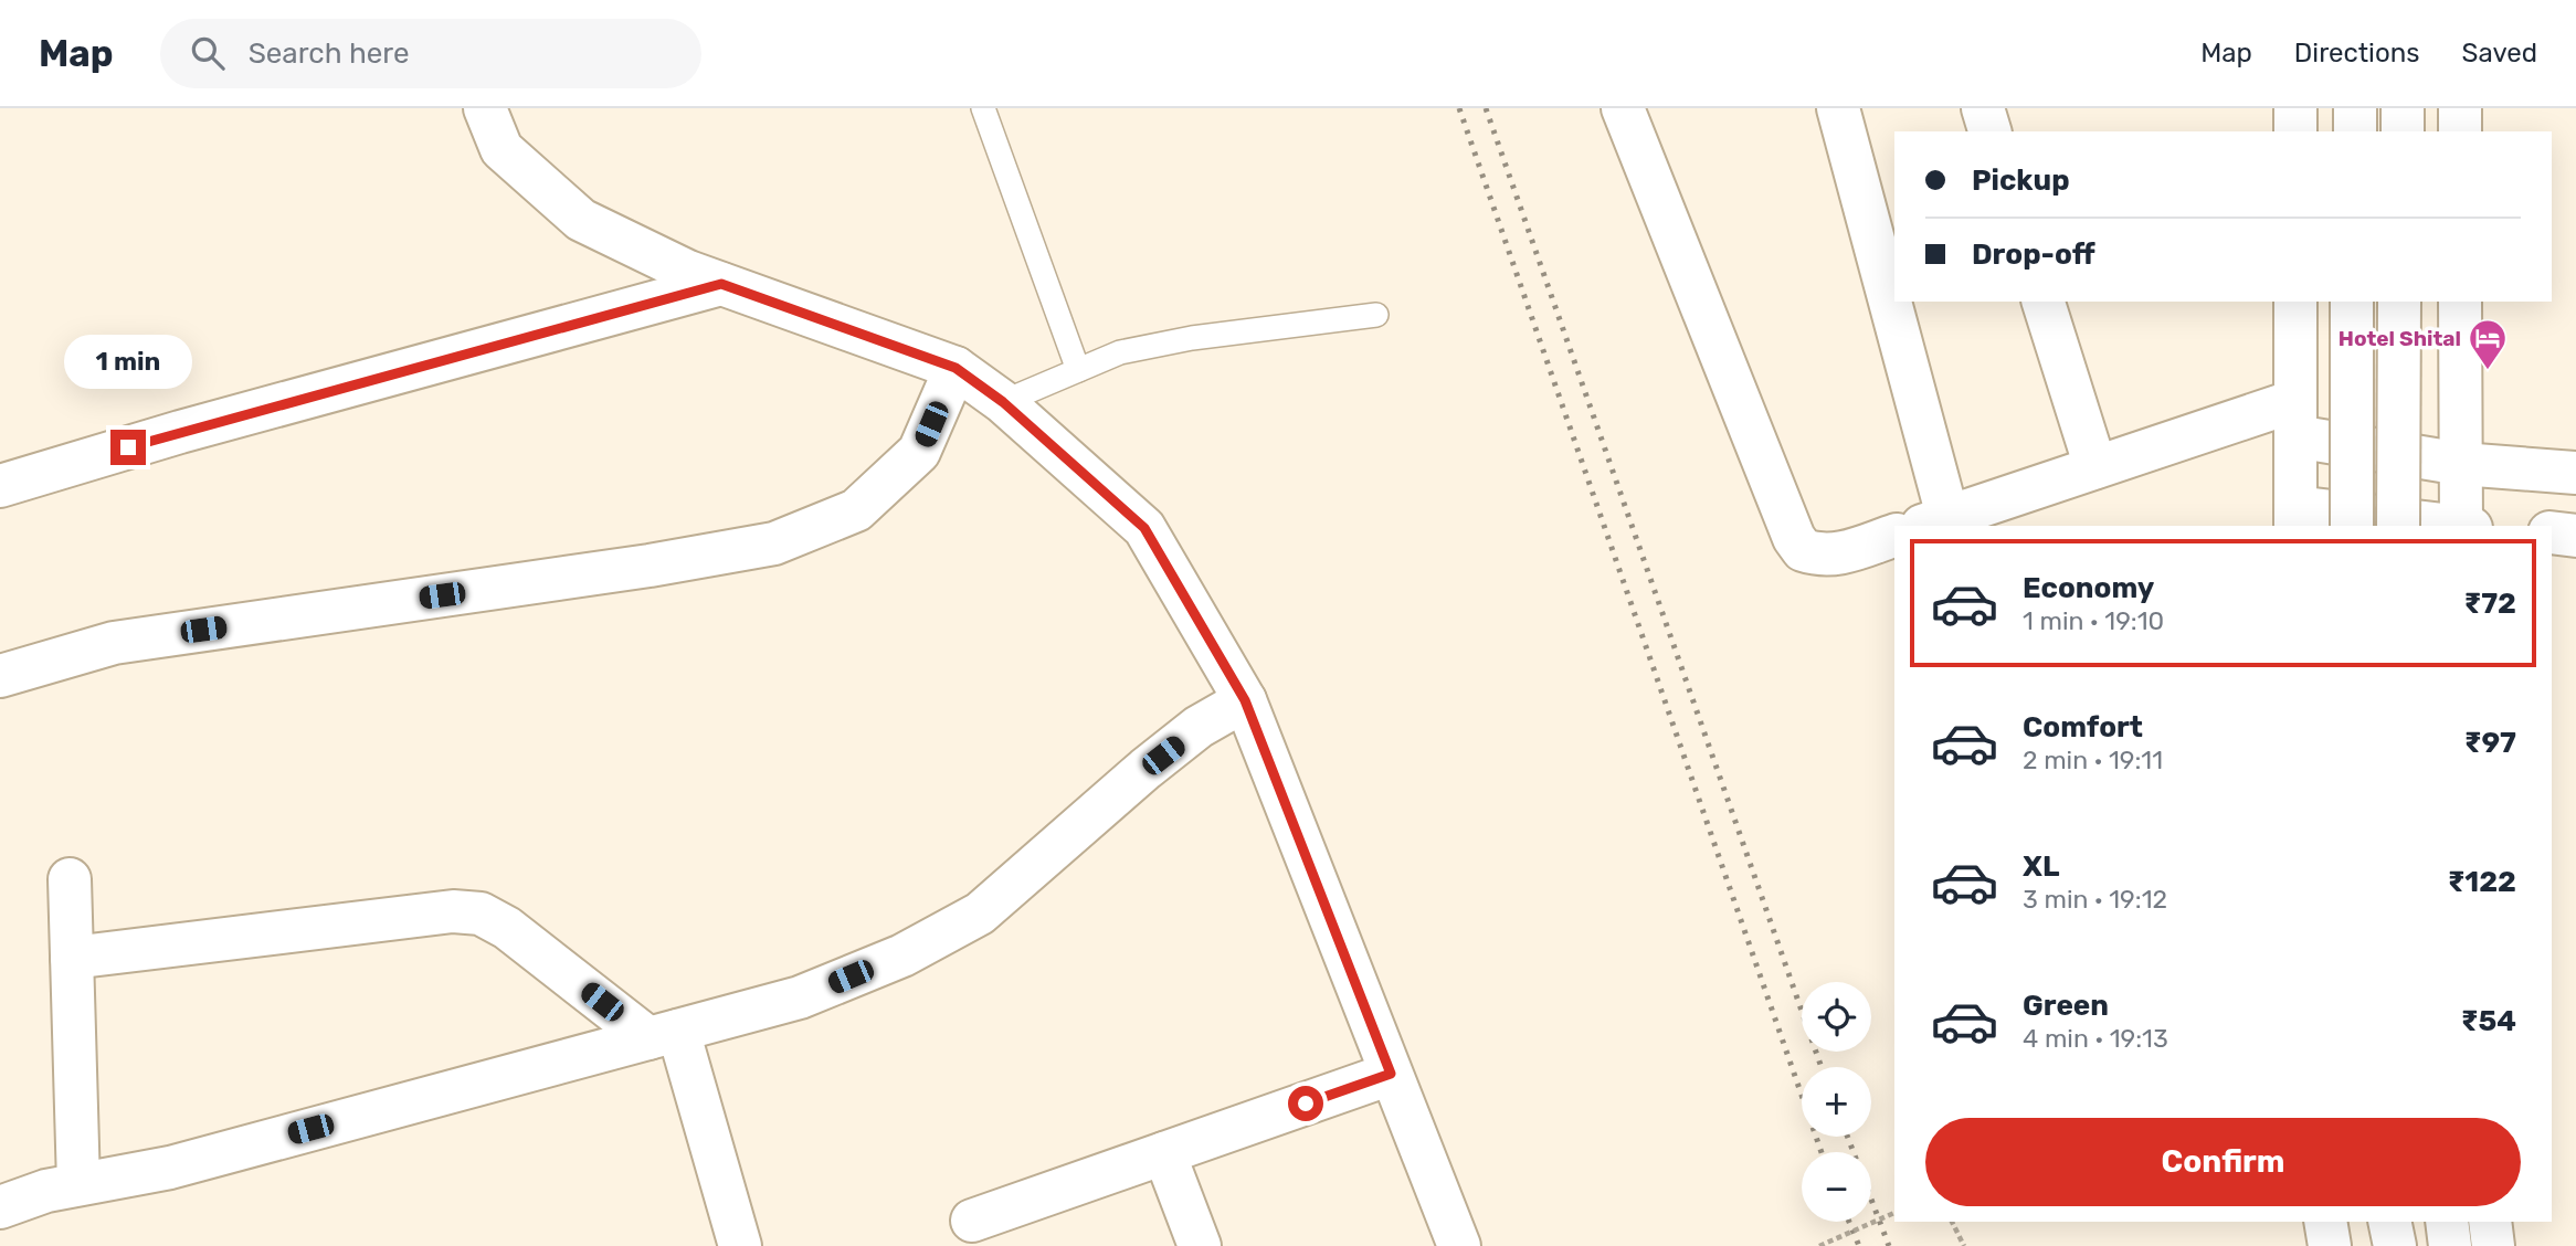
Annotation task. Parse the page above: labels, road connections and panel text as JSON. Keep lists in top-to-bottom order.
{
  "places": {
    "hotel": ["Hotel Shital"]
  },
  "page": {
    "header": "Map",
    "search": "Search here",
    "nav": ["Map", "Directions", "Saved"],
    "banner": ["Pickup", "Drop-off"],
    "bubble": "1 min",
    "list": [
      {
        "name": "Economy",
        "note": "1 min · 19:10",
        "value": "₹72"
      },
      {
        "name": "Comfort",
        "note": "2 min · 19:11",
        "value": "₹97"
      },
      {
        "name": "XL",
        "note": "3 min · 19:12",
        "value": "₹122"
      },
      {
        "name": "Green",
        "note": "4 min · 19:13",
        "value": "₹54"
      }
    ],
    "map_buttons": ["+", "−"],
    "buttons": "Confirm"
  }
}
